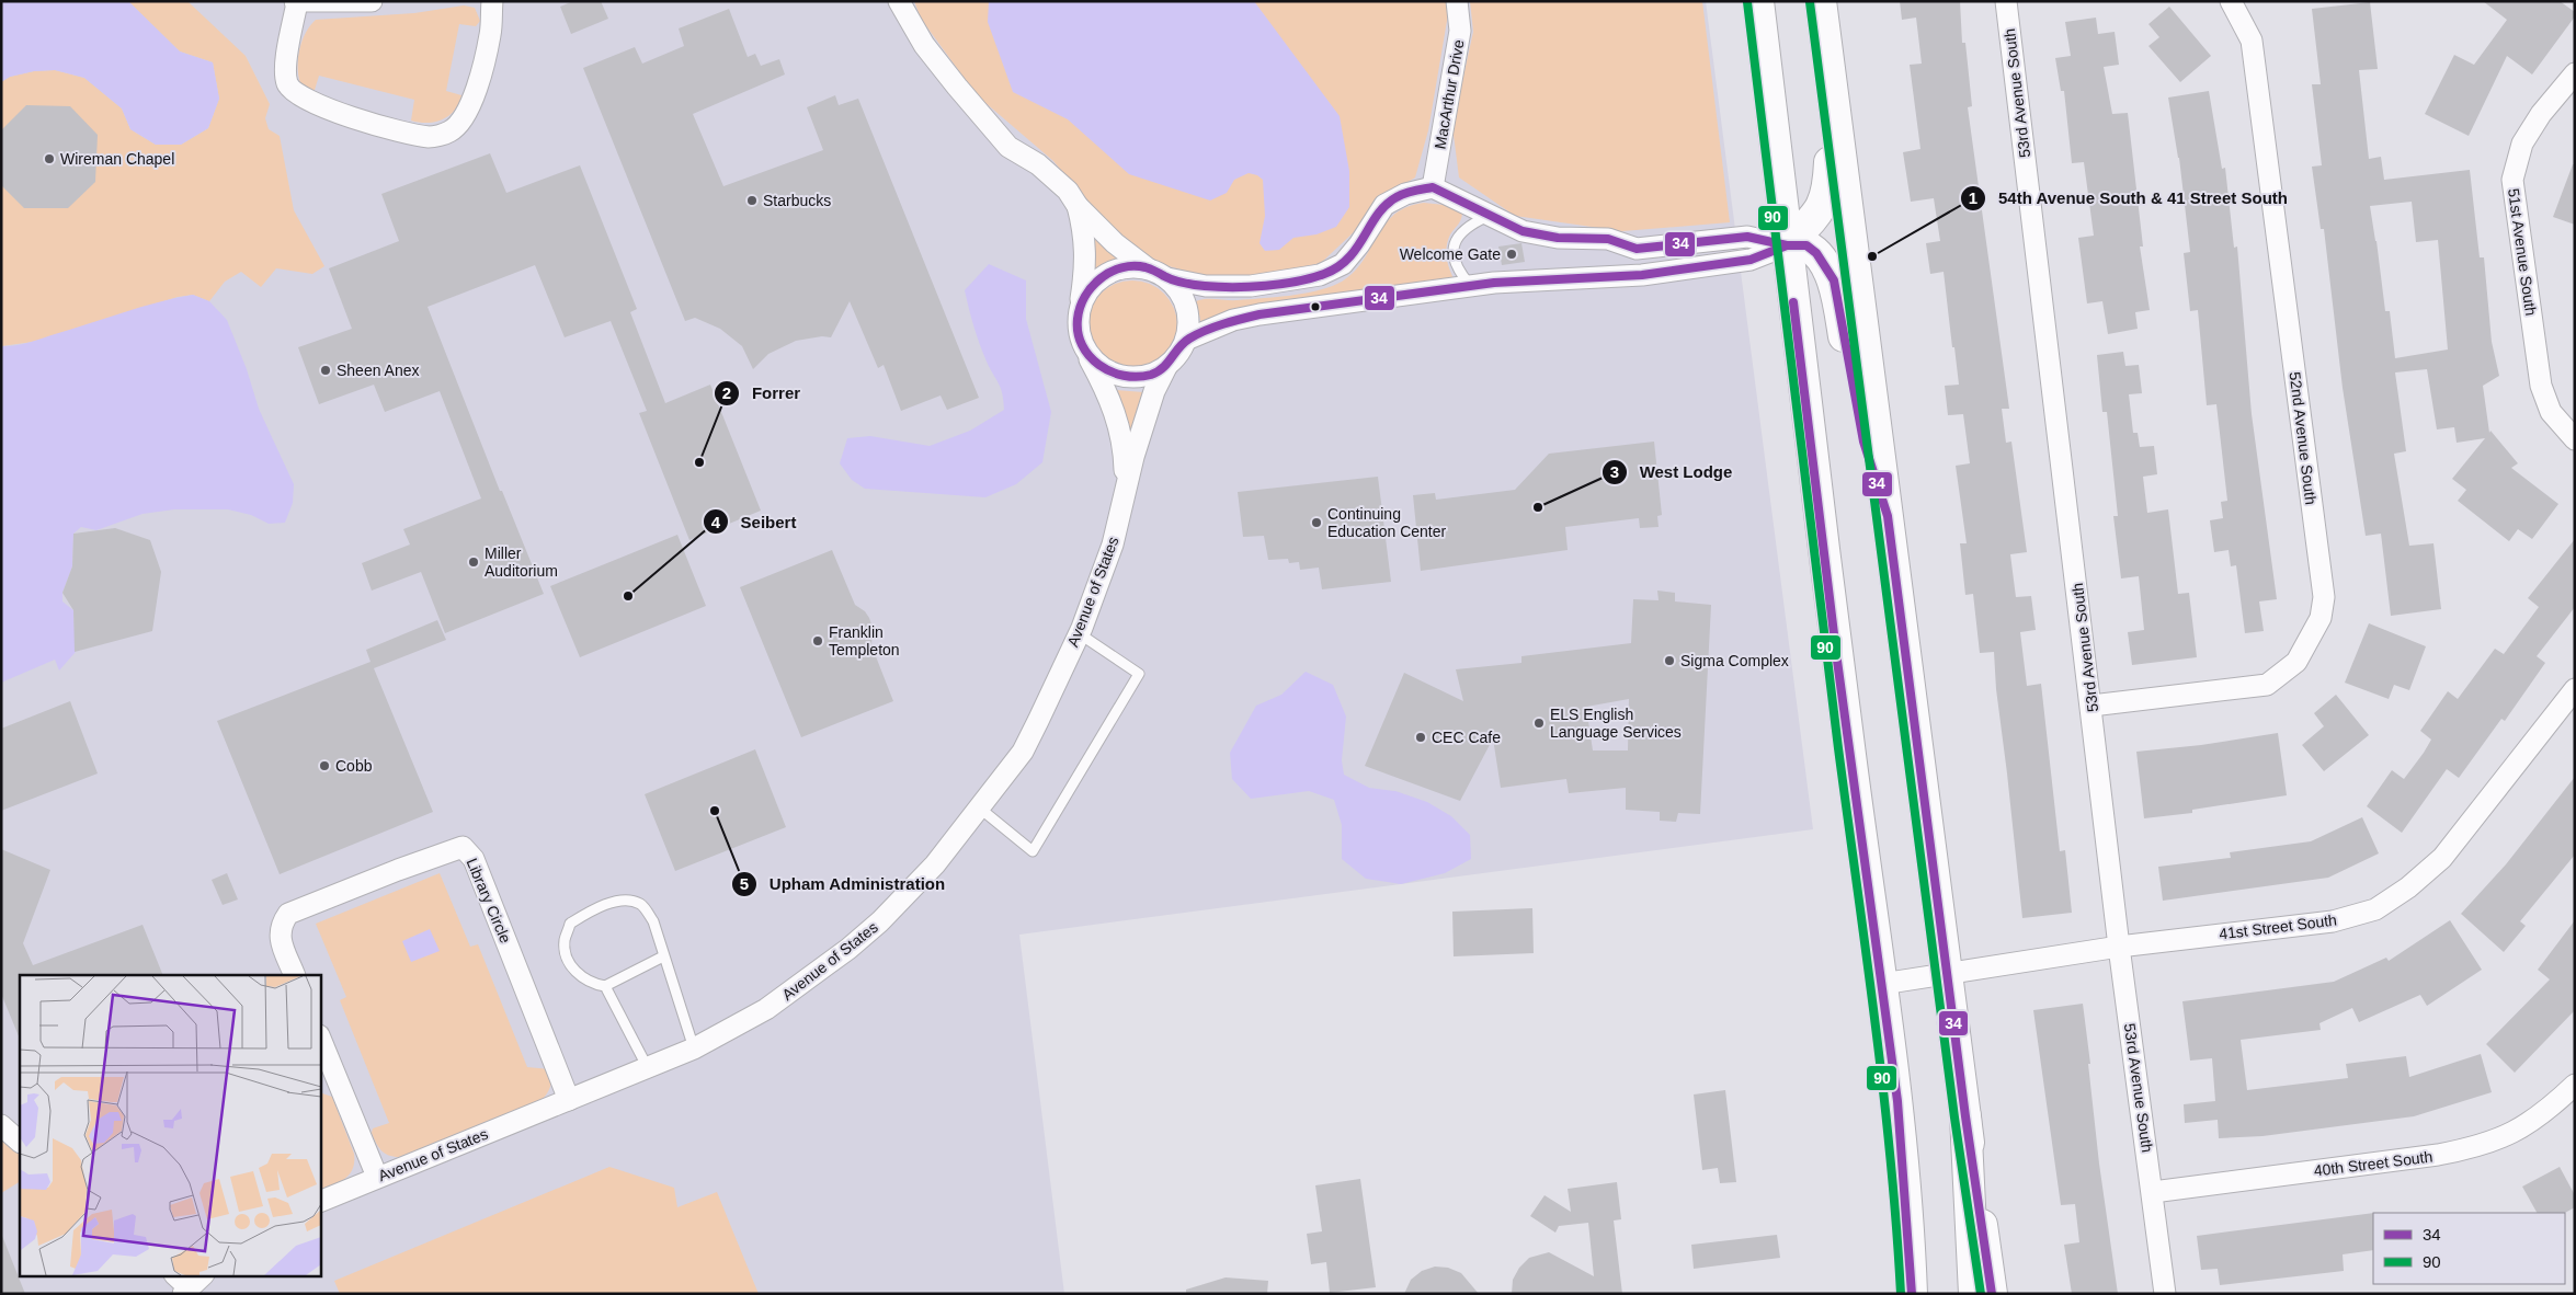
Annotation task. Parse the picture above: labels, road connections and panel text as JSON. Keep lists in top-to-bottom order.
{
  "streets": {
    "street": [
      "53rd Avenue South",
      "MacArthur Drive",
      "51st Avenue South",
      "52nd Avenue South",
      "Avenue of States",
      "Library Circle",
      "41st Street South",
      "40th Street South"
    ]
  },
  "crossings": [
    ["53rd Avenue South", "52nd Avenue South"],
    ["53rd Avenue South", "41st Street South"],
    ["53rd Avenue South", "40th Street South"],
    ["Avenue of States", "Library Circle"]
  ],
  "places": [
    "Wireman Chapel",
    "Starbucks",
    "Welcome Gate",
    "54th Avenue South & 41 Street South",
    "Sheen Anex",
    "Forrer",
    "West Lodge",
    "Continuing Education Center",
    "Miller Auditorium",
    "Seibert",
    "Franklin Templeton",
    "Sigma Complex",
    "ELS English Language Services",
    "CEC Cafe",
    "Cobb",
    "Upham Administration"
  ],
  "lines": ["transit line 90", "transit line 34"],
  "legend": ["34", "90"]
}
